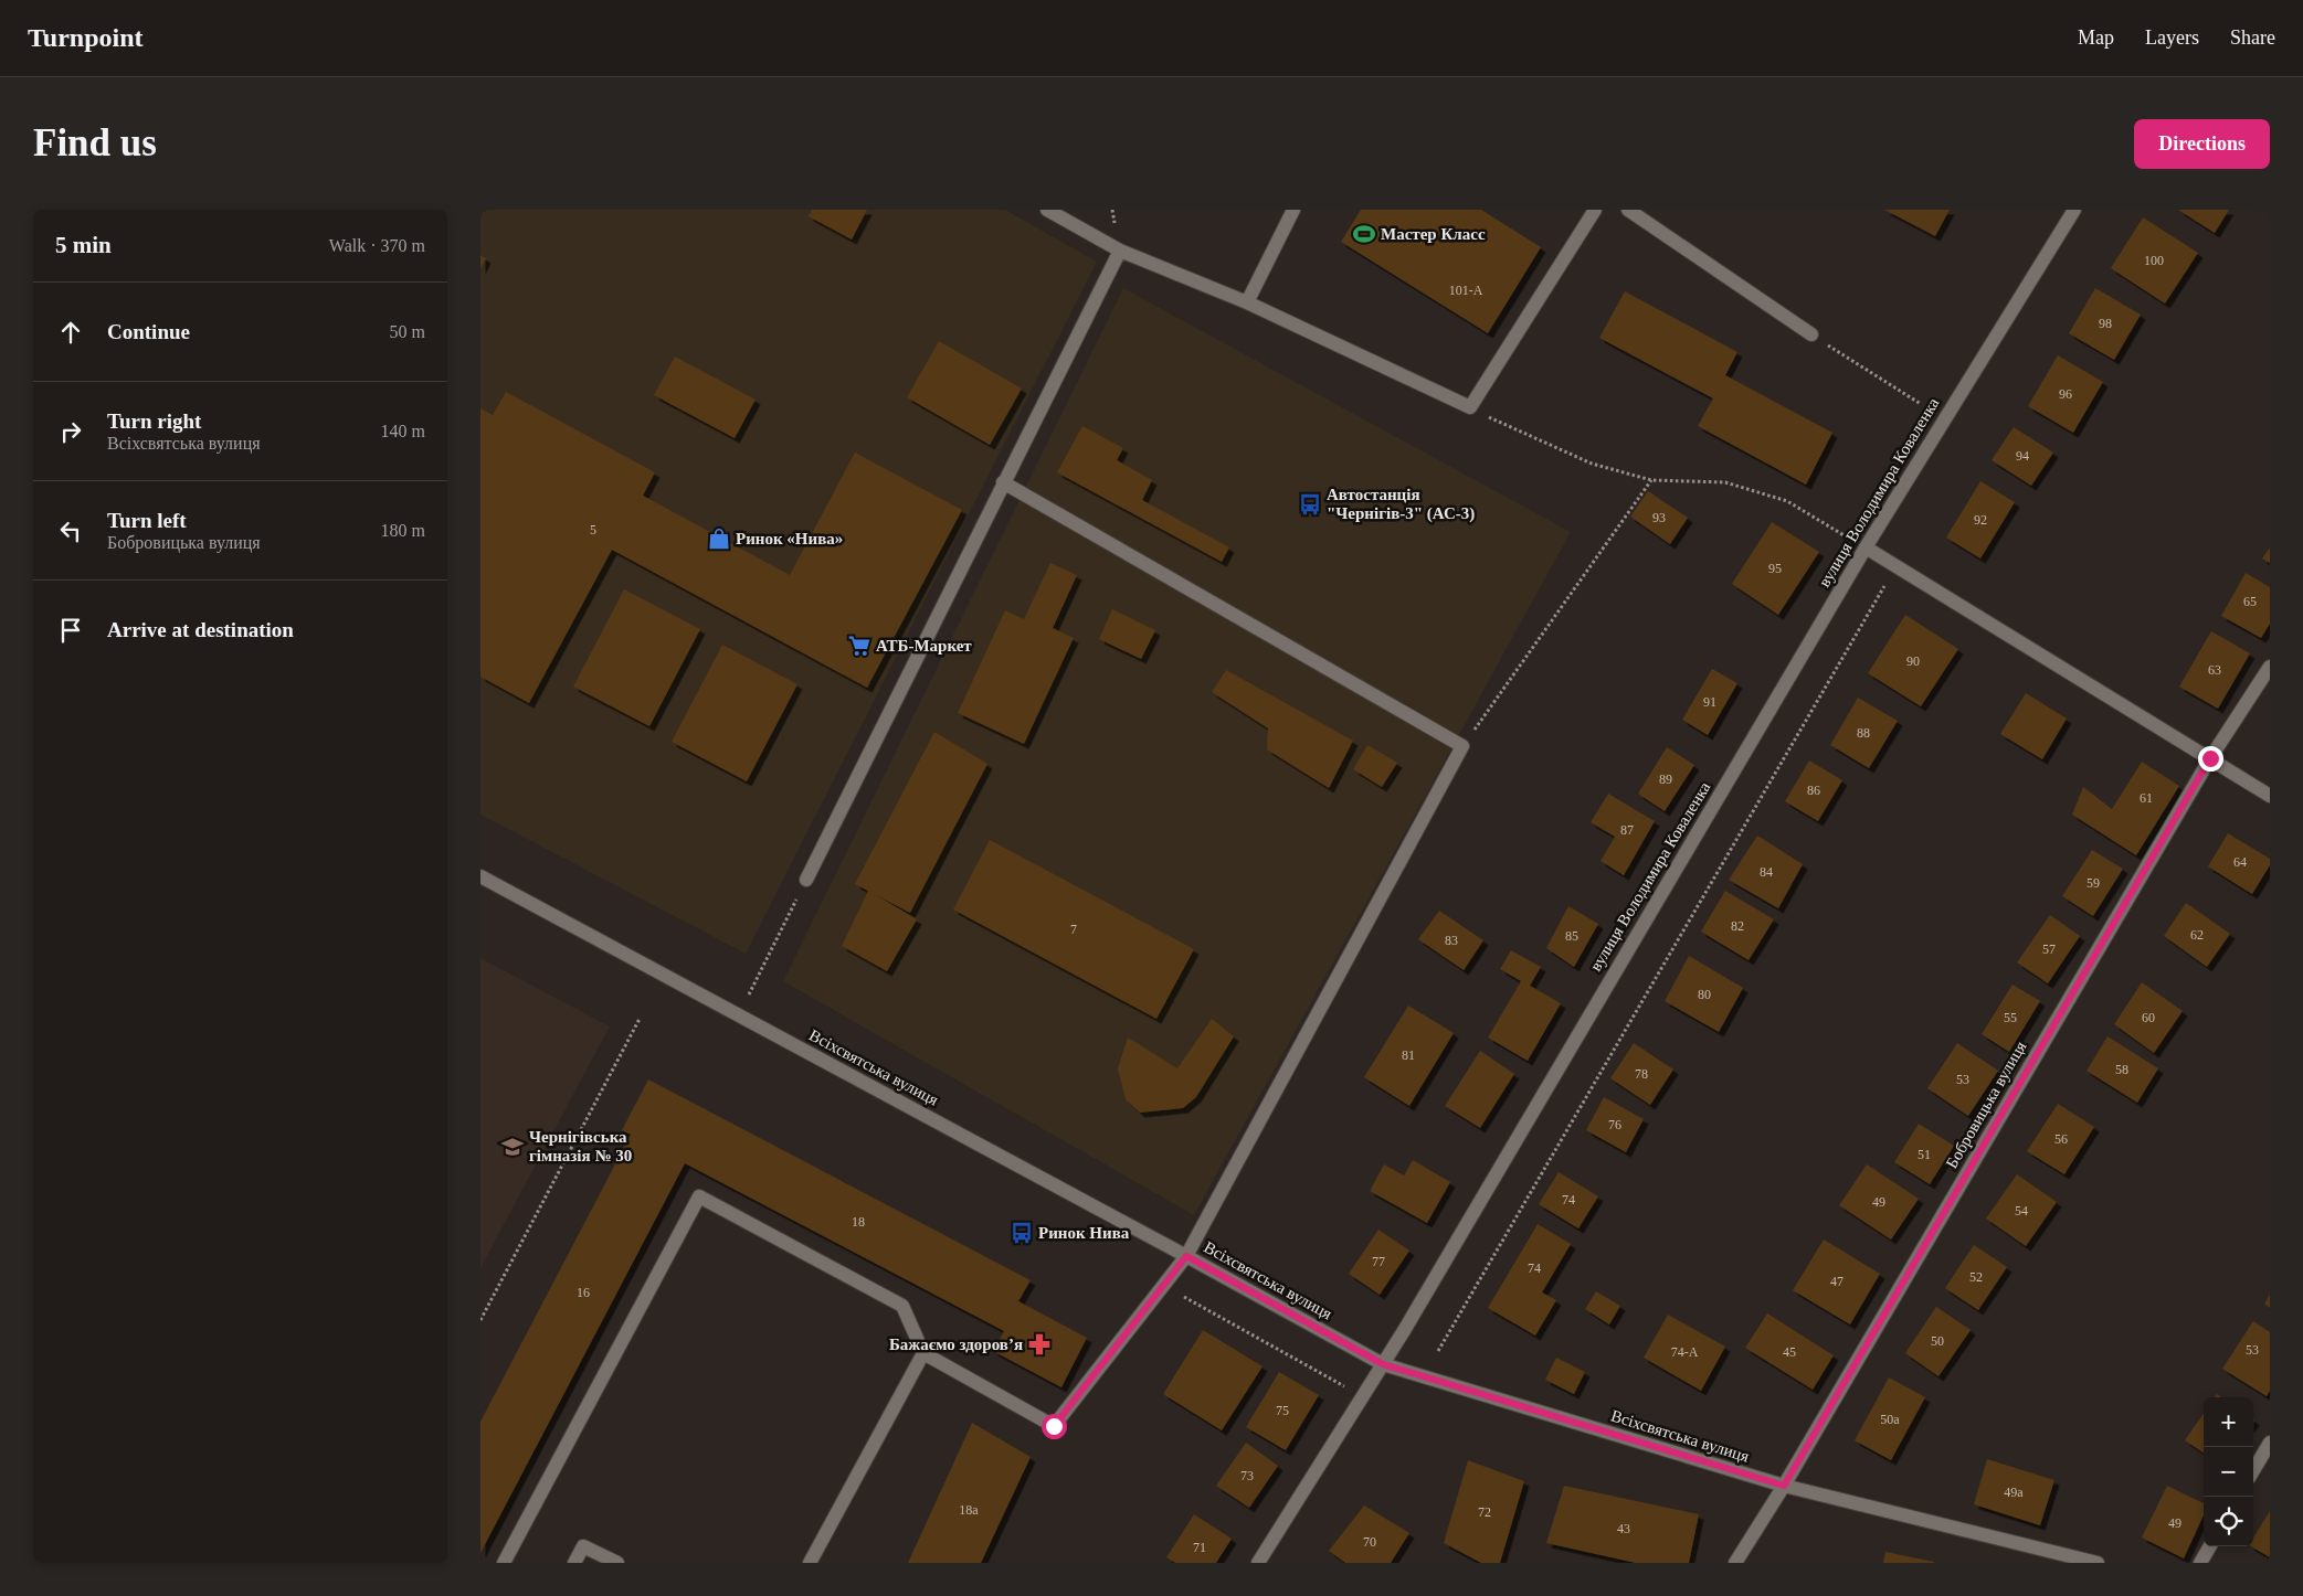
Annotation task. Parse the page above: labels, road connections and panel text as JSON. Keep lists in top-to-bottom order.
{
  "streets": {
    "street": ["вулиця Володимира Коваленка", "Всіхсвятська вулиця", "Бобровицька вулиця"]
  },
  "crossings": [
    ["вулиця Володимира Коваленка", "Всіхсвятська вулиця"],
    ["Всіхсвятська вулиця", "Бобровицька вулиця"]
  ],
  "places": {
    "sports": ["Мастер Класс"],
    "bus stop": ["Автостанція \"Чернігів-3\" (АС-3)", "Ринок Нива"],
    "shop": ["Ринок «Нива»"],
    "supermarket": ["АТБ-Маркет"],
    "school or university": ["Чернігівська гімназія № 30"],
    "pharmacy": ["Бажаємо здоровʼя"]
  },
  "house_numbers": [
    "100",
    "101-А",
    "98",
    "96",
    "94",
    "93",
    "92",
    "5",
    "95",
    "65",
    "90",
    "63",
    "91",
    "88",
    "89",
    "86",
    "61",
    "87",
    "64",
    "84",
    "59",
    "82",
    "7",
    "62",
    "85",
    "83",
    "57",
    "80",
    "55",
    "60",
    "81",
    "58",
    "78",
    "53",
    "76",
    "56",
    "51",
    "74",
    "49",
    "54",
    "18",
    "77",
    "74",
    "52",
    "47",
    "16",
    "50",
    "53",
    "74-А",
    "45",
    "75",
    "50а",
    "73",
    "49а",
    "18а",
    "72",
    "49",
    "43",
    "70",
    "71"
  ],
  "page": {
    "header": "Turnpoint",
    "nav": ["Map", "Layers", "Share"],
    "buttons": "Directions",
    "title": "Find us",
    "heading": ["5 min", "Walk · 370 m"],
    "list": [
      ["Continue", "50 m"],
      ["Turn right", "Всіхсвятська вулиця", "140 m"],
      ["Turn left", "Бобровицька вулиця", "180 m"],
      "Arrive at destination"
    ],
    "map_buttons": ["+", "−"]
  }
}
